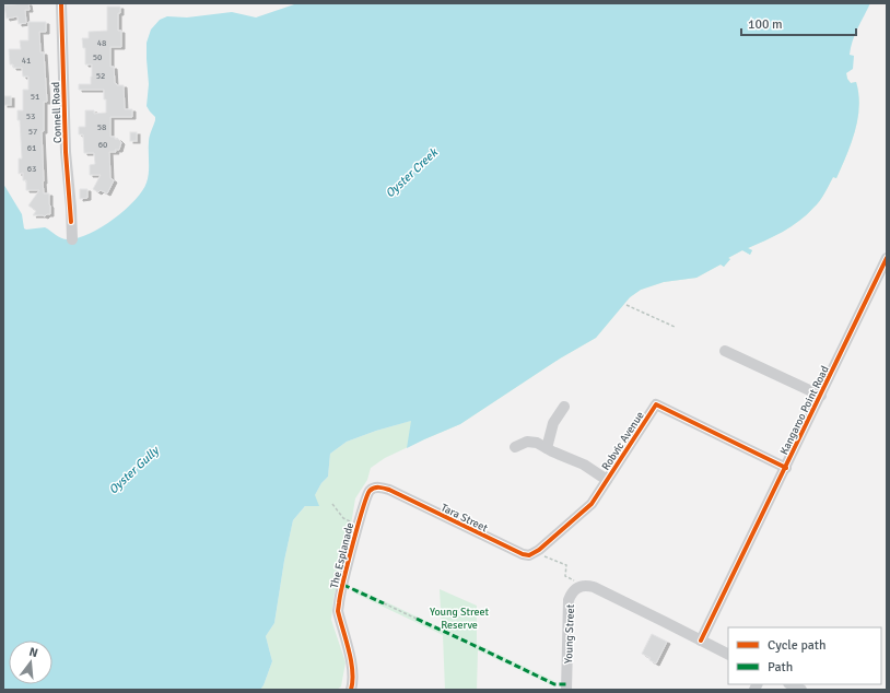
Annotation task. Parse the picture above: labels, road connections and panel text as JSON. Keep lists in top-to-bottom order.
{
  "streets": {
    "street": [
      "Connell Road",
      "Kangaroo Point Road",
      "Robvic Avenue",
      "Tara Street",
      "The Esplanade",
      "Young Street"
    ]
  },
  "crossings": [
    ["Kangaroo Point Road", "Robvic Avenue"],
    ["Robvic Avenue", "Tara Street"],
    ["Tara Street", "The Esplanade"]
  ],
  "water": ["Oyster Creek", "Oyster Gully"],
  "parks": ["Young Street Reserve"],
  "house_numbers": [
    "48",
    "50",
    "41",
    "52",
    "51",
    "53",
    "58",
    "57",
    "60",
    "61",
    "63"
  ],
  "legend": ["Cycle path", "Path"],
  "scale_bar": "100 m",
  "north": "top"
}
